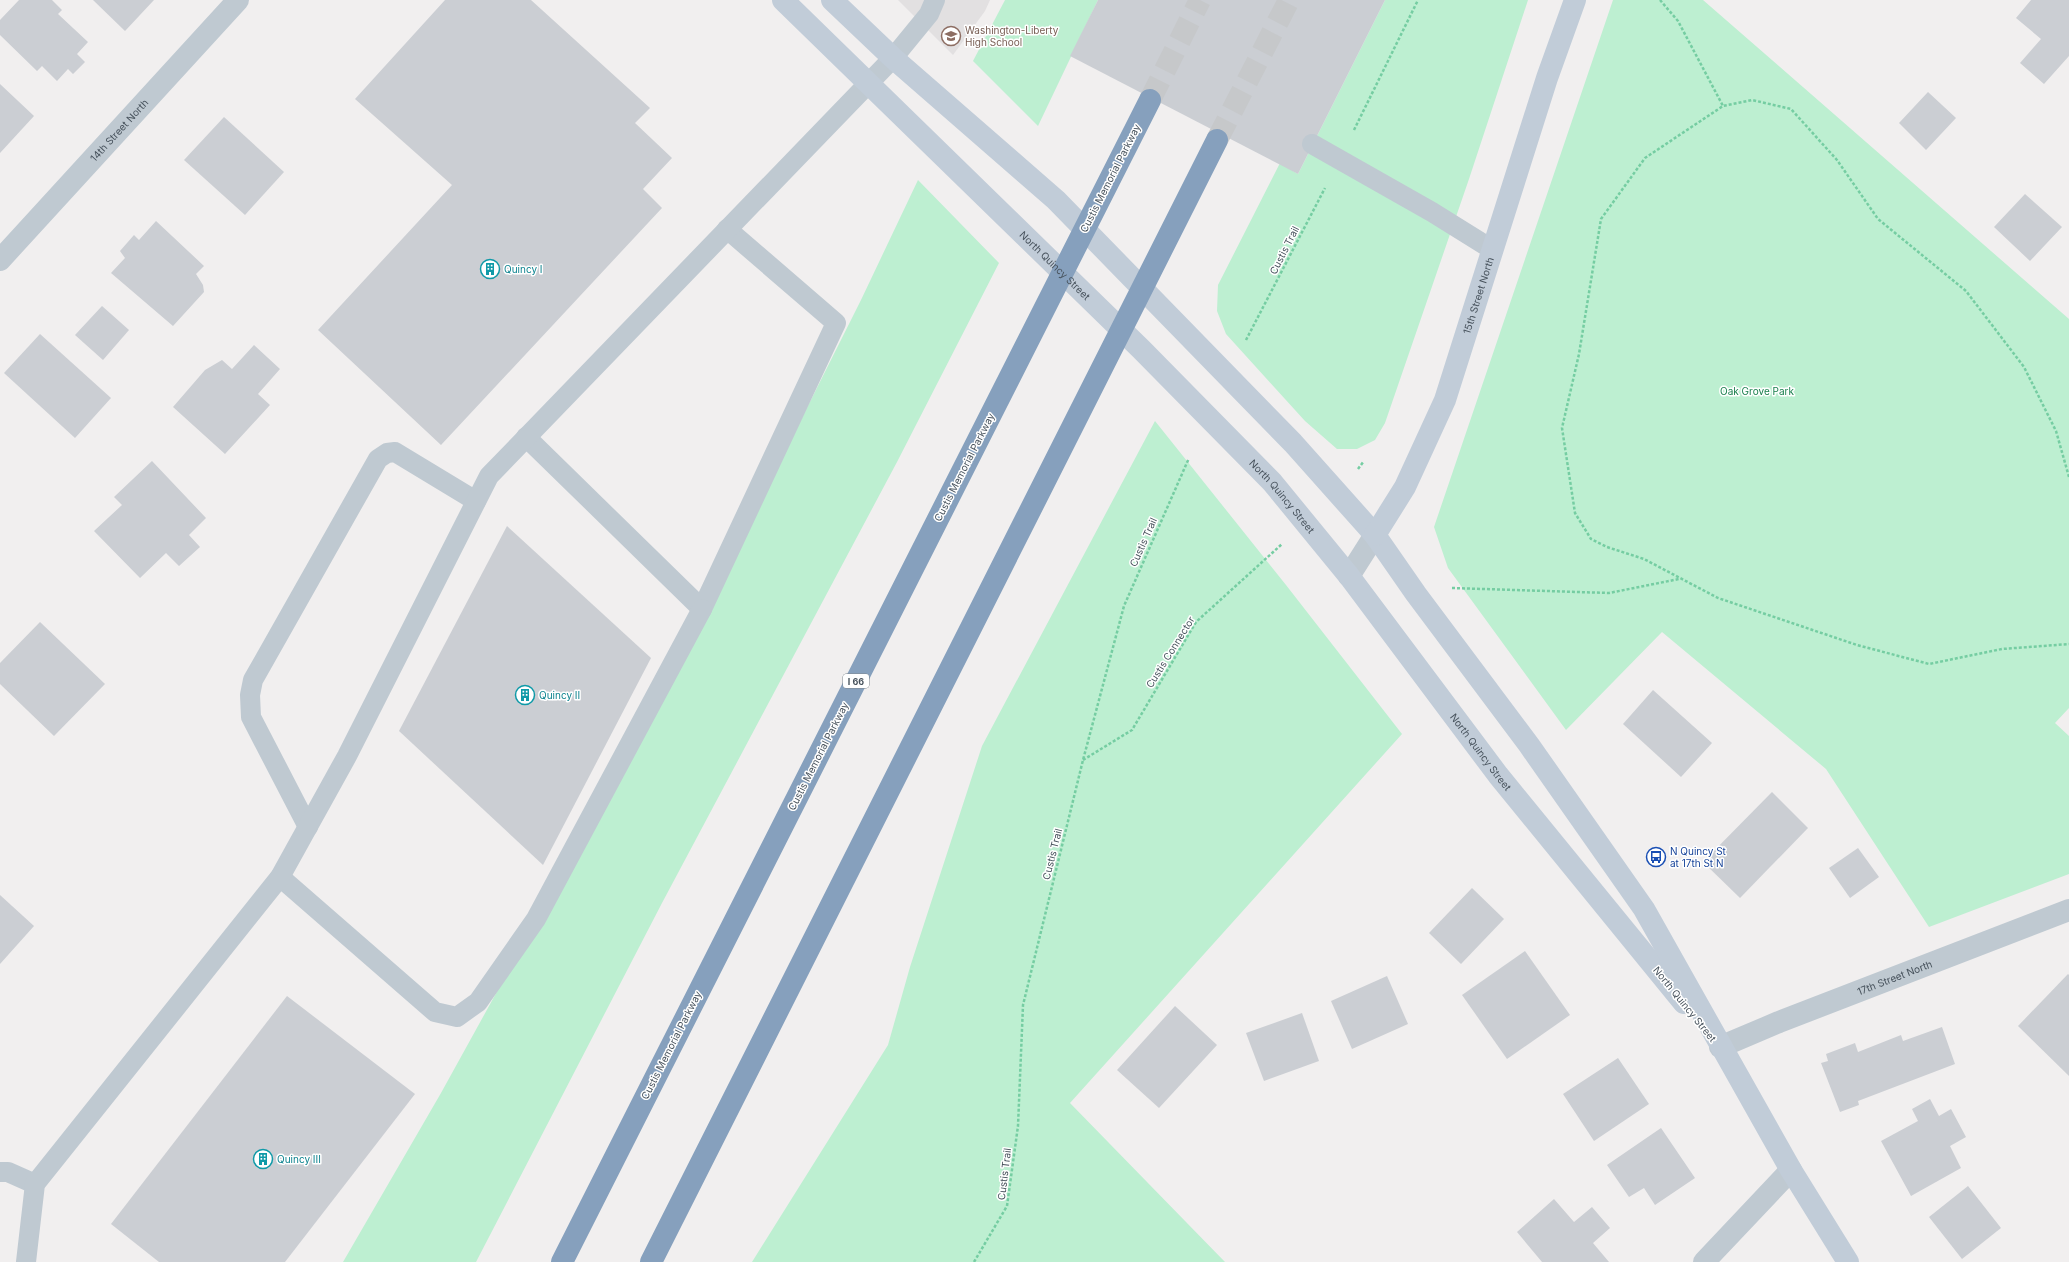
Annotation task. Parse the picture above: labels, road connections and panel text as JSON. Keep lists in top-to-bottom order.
{
  "streets": {
    "highway": ["Custis Memorial Parkway", "I 66"],
    "main road": ["North Quincy Street", "15th Street North"],
    "street": ["14th Street North", "17th Street North"],
    "path": ["Custis Trail", "Custis Connector"]
  },
  "crossings": [
    ["Custis Trail", "Custis Connector"],
    ["North Quincy Street", "15th Street North"],
    ["North Quincy Street", "17th Street North"]
  ],
  "parks": ["Oak Grove Park"],
  "places": {
    "school or university": ["Washington-Liberty High School"],
    "building": ["Quincy I", "Quincy II", "Quincy III"],
    "bus stop": ["N Quincy St at 17th St N"]
  }
}
